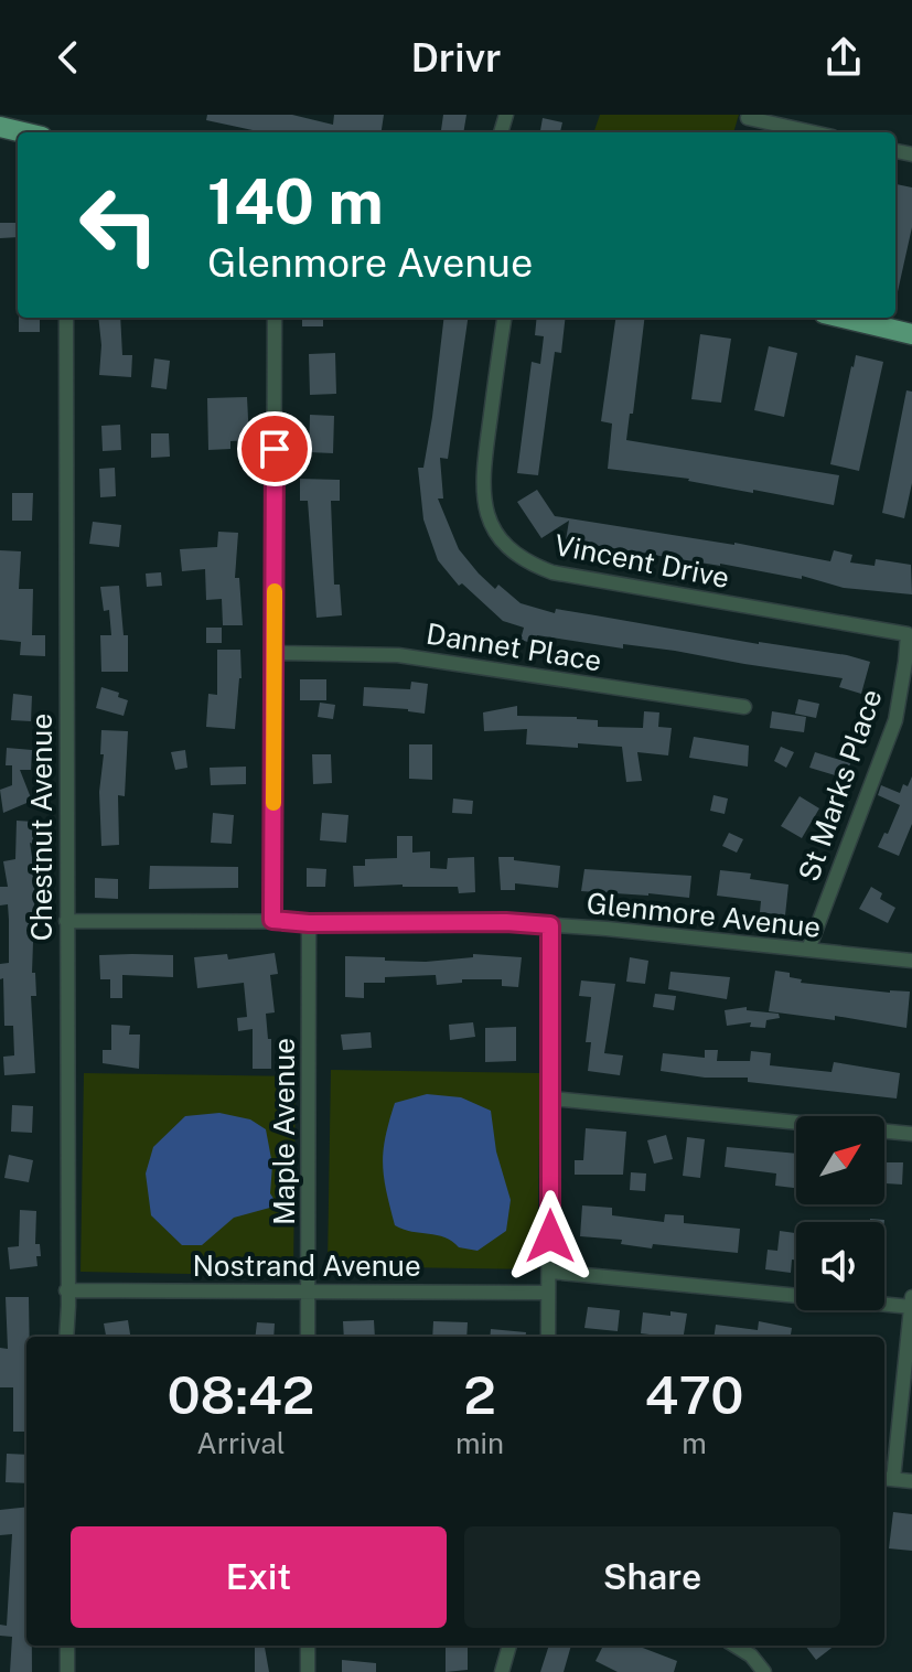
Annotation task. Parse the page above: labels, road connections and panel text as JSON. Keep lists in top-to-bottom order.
{
  "streets": {
    "street": [
      "Vincent Drive",
      "Dannet Place",
      "St Marks Place",
      "Chestnut Avenue",
      "Glenmore Avenue",
      "Maple Avenue",
      "Nostrand Avenue"
    ]
  },
  "crossings": [
    ["Vincent Drive", "St Marks Place"],
    ["St Marks Place", "Glenmore Avenue"],
    ["Chestnut Avenue", "Glenmore Avenue"],
    ["Chestnut Avenue", "Nostrand Avenue"],
    ["Glenmore Avenue", "Maple Avenue"],
    ["Maple Avenue", "Nostrand Avenue"]
  ],
  "north": "top right",
  "page": {
    "header": "Drivr",
    "turn": ["140 m", "Glenmore Avenue"],
    "eta": [
      "08:42",
      "Arrival",
      "2",
      "min",
      "470",
      "m"
    ],
    "buttons": ["Exit", "Share"]
  }
}
